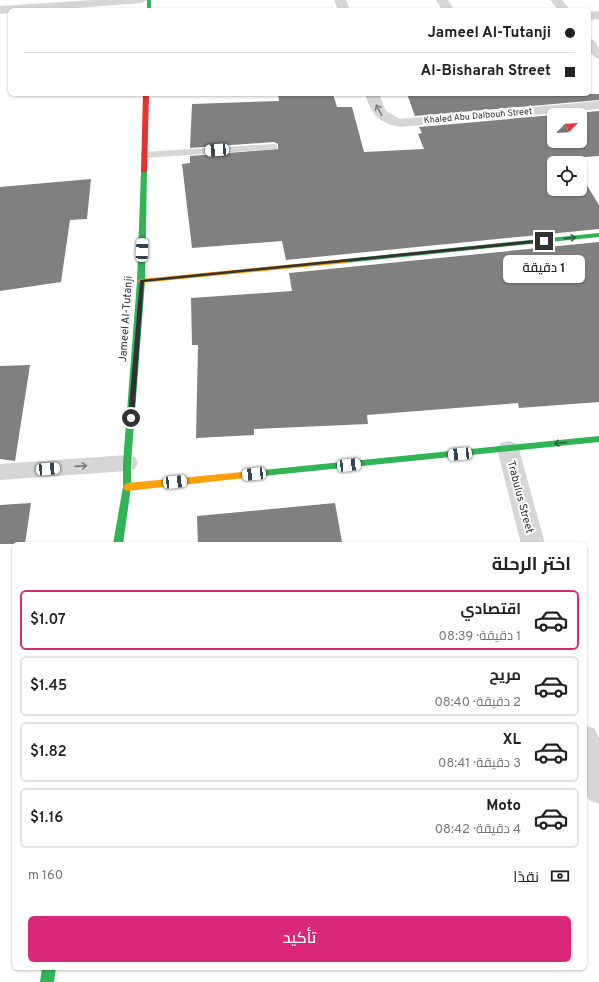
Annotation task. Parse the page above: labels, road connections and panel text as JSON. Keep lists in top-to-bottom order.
{
  "streets": {
    "street": ["Khaled Abu Dalbouh Street", "Jameel Al-Tutanji", "Trabulus Street"]
  },
  "north": "top right",
  "page": {
    "banner": ["Jameel Al-Tutanji", "Al-Bisharah Street"],
    "bubble": "1 دقيقة",
    "heading": "اختر الرحلة",
    "list": [
      {
        "name": "اقتصادي",
        "note": "1 دقيقة · 08:39",
        "value": "$1.07"
      },
      {
        "name": "مريح",
        "note": "2 دقيقة · 08:40",
        "value": "$1.45"
      },
      {
        "name": "XL",
        "note": "3 دقيقة · 08:41",
        "value": "$1.82"
      },
      {
        "name": "Moto",
        "note": "4 دقيقة · 08:42",
        "value": "$1.16"
      }
    ],
    "pay": ["نقدًا", "160 m"],
    "buttons": "تأكيد"
  }
}
